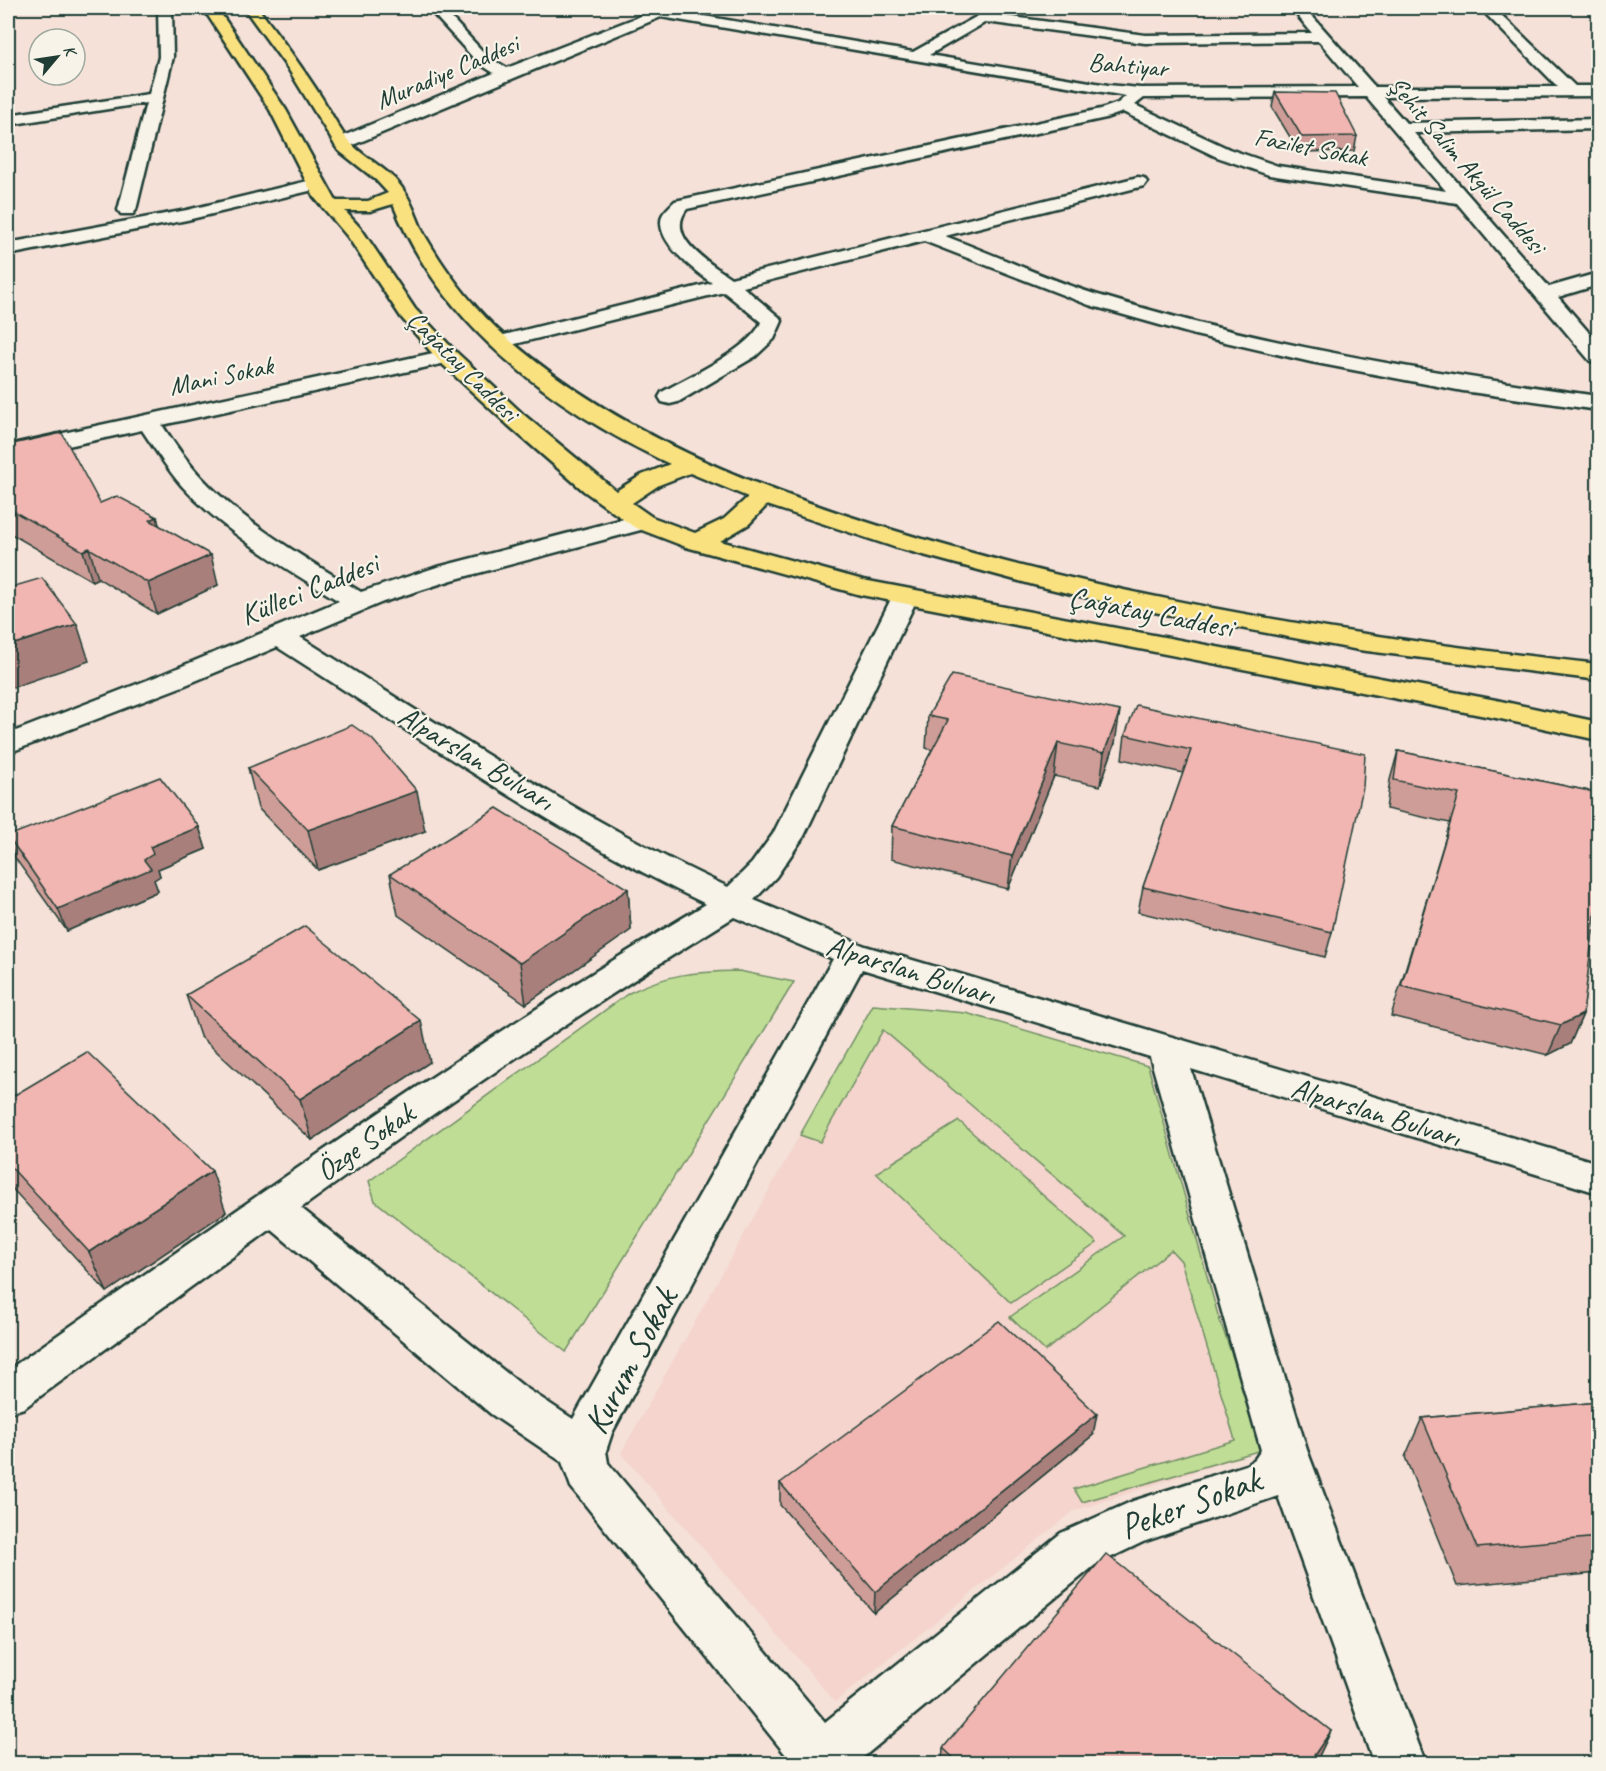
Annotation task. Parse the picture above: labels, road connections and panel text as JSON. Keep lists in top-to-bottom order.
{
  "streets": {
    "main road": ["Çağatay Caddesi"],
    "street": [
      "Bahtiyar",
      "Muradiye Caddesi",
      "Fazilet Sokak",
      "Şehit Salim Akgül Caddesi",
      "Mani Sokak",
      "Külleci Caddesi",
      "Alparslan Bulvarı",
      "Özge Sokak",
      "Kurum Sokak",
      "Peker Sokak"
    ]
  },
  "crossings": [
    ["Bahtiyar", "Muradiye Caddesi"],
    ["Bahtiyar", "Şehit Salim Akgül Caddesi"],
    ["Fazilet Sokak", "Şehit Salim Akgül Caddesi"],
    ["Çağatay Caddesi", "Mani Sokak"],
    ["Çağatay Caddesi", "Külleci Caddesi"],
    ["Çağatay Caddesi", "Özge Sokak"],
    ["Külleci Caddesi", "Alparslan Bulvarı"],
    ["Alparslan Bulvarı", "Özge Sokak"],
    ["Alparslan Bulvarı", "Kurum Sokak"],
    ["Alparslan Bulvarı", "Peker Sokak"],
    ["Kurum Sokak", "Peker Sokak"]
  ],
  "north": "top right"
}
